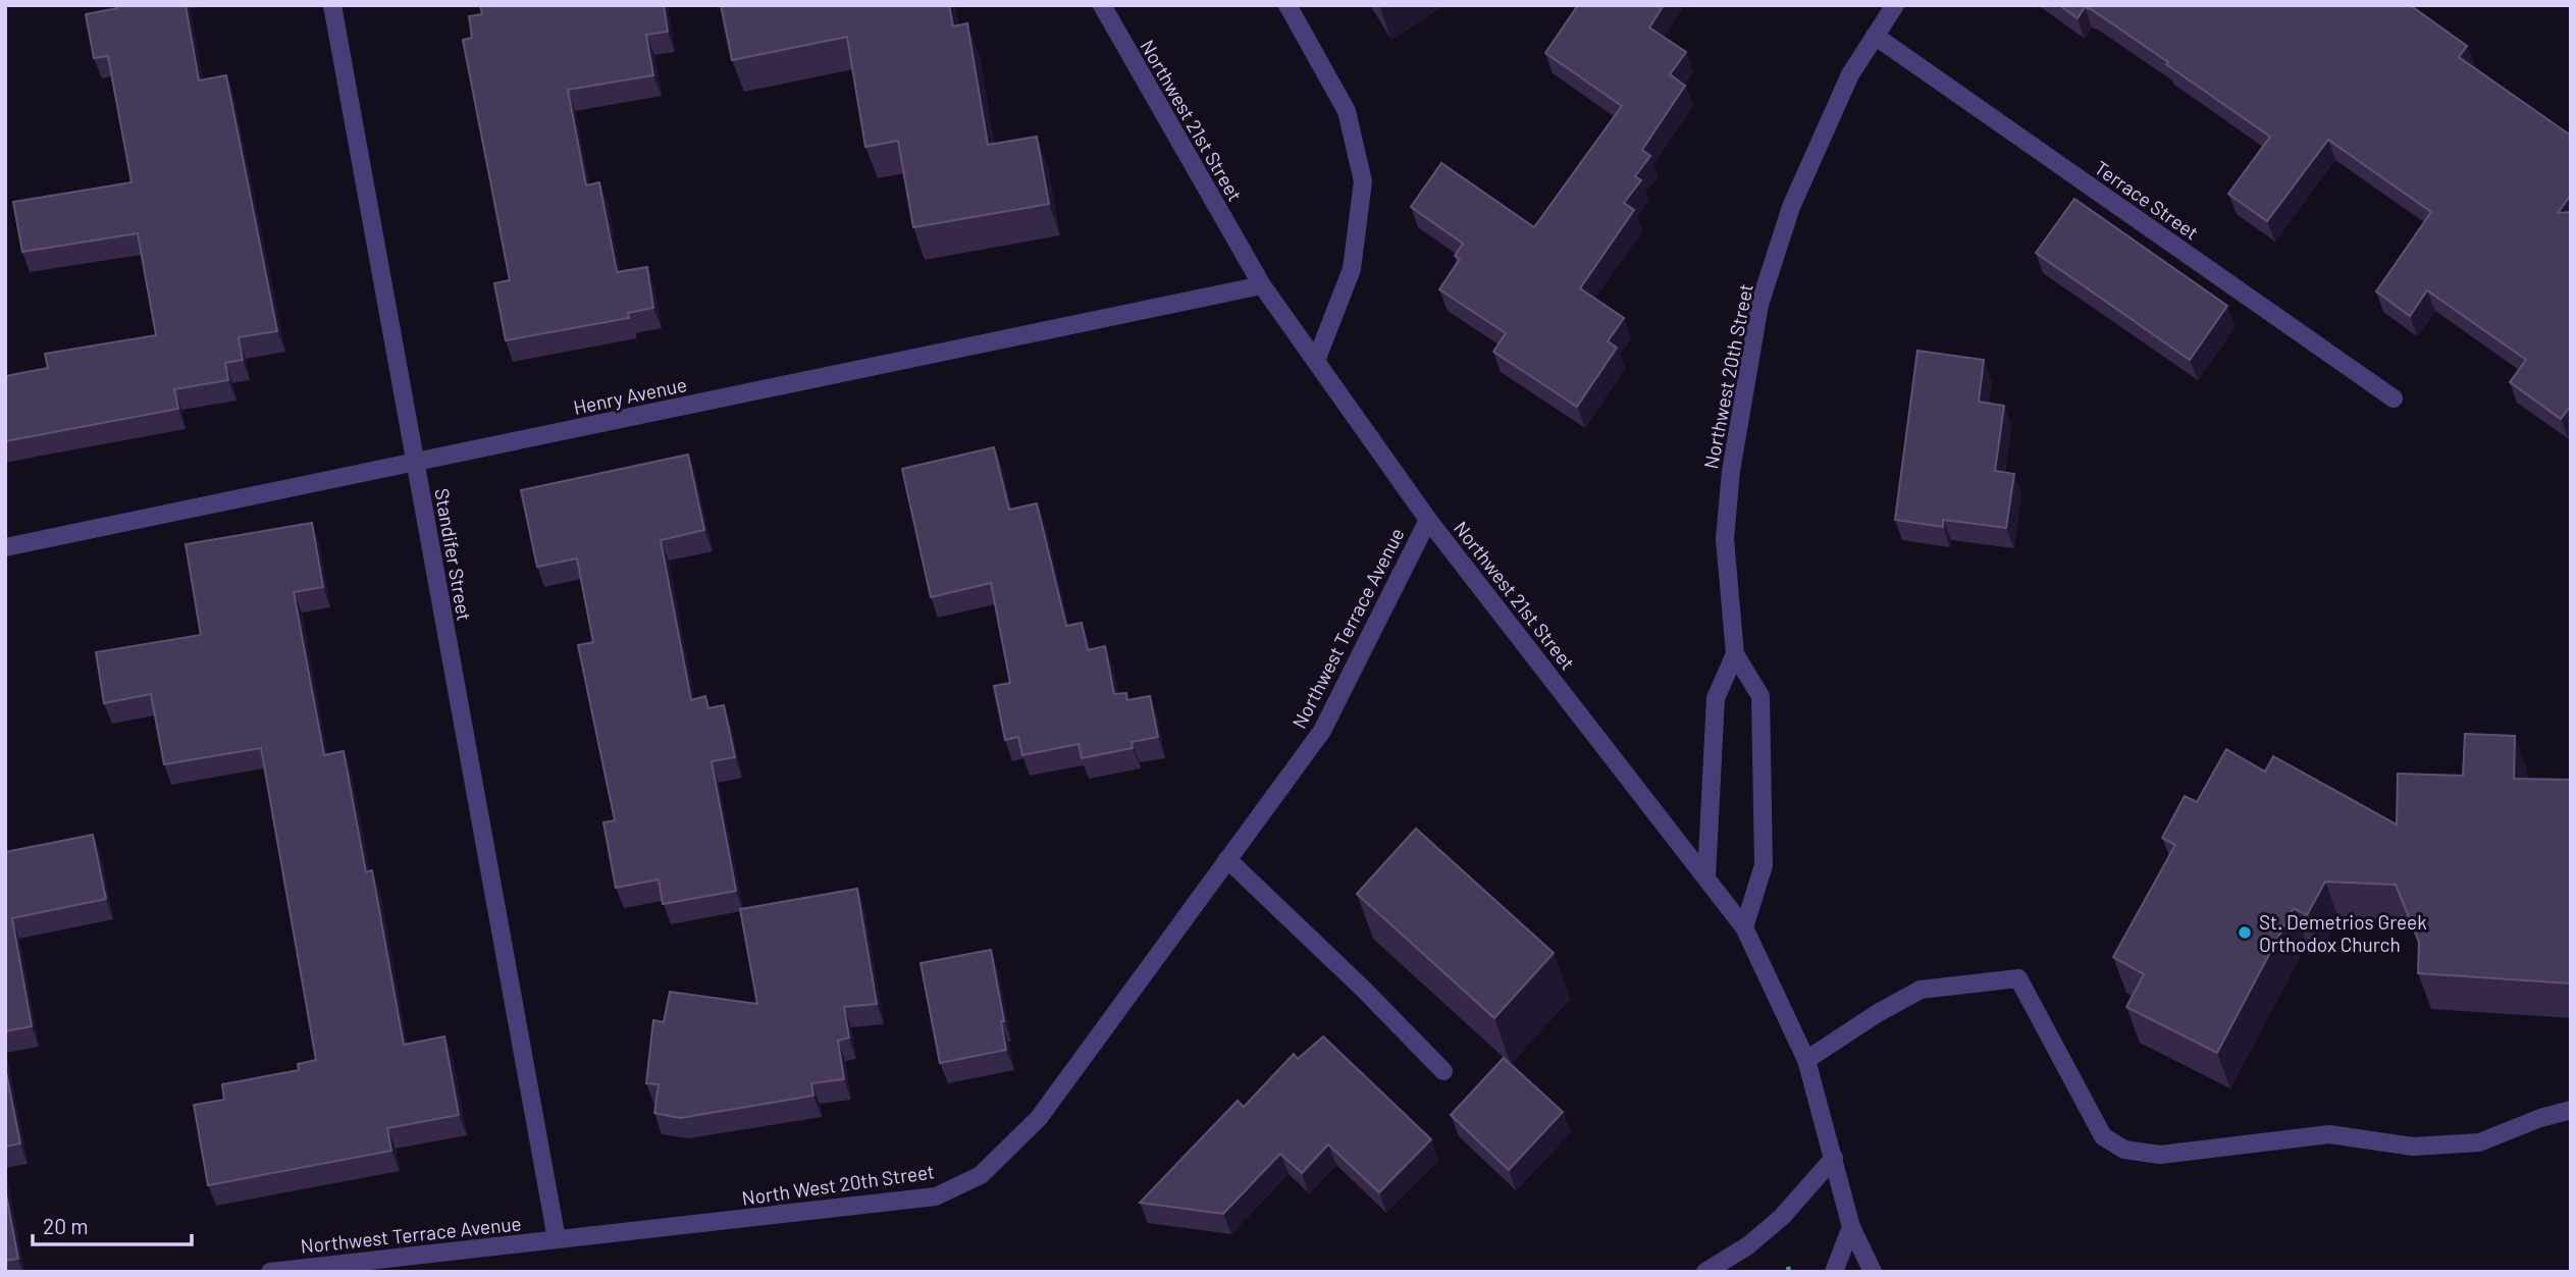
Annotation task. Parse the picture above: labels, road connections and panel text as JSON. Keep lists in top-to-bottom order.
{
  "streets": {
    "street": [
      "Northwest 21st Street",
      "Terrace Street",
      "Northwest 20th Street",
      "Henry Avenue",
      "Standifer Street",
      "Northwest Terrace Avenue",
      "North West 20th Street"
    ]
  },
  "crossings": [
    ["Northwest 21st Street", "Northwest 20th Street"],
    ["Northwest 21st Street", "Henry Avenue"],
    ["Northwest 21st Street", "Northwest Terrace Avenue"],
    ["Terrace Street", "Northwest 20th Street"],
    ["Henry Avenue", "Standifer Street"],
    ["Standifer Street", "Northwest Terrace Avenue"],
    ["Standifer Street", "North West 20th Street"],
    ["Northwest Terrace Avenue", "North West 20th Street"]
  ],
  "places": ["St. Demetrios Greek Orthodox Church"],
  "scale_bar": "20 m"
}
